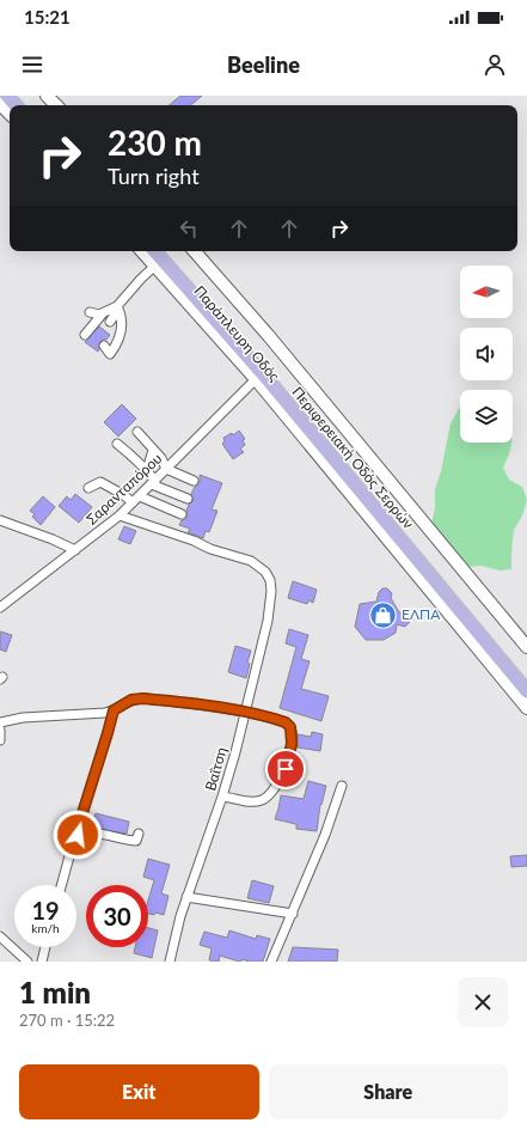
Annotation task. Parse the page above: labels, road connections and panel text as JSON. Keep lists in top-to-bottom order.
{
  "streets": {
    "main road": ["Περιφερειακή Οδός Σερρών"],
    "street": ["Παράπλευρη Οδός", "Σαρανταπόρου", "Βαΐτση"]
  },
  "crossings": [
    ["Παράπλευρη Οδός", "Σαρανταπόρου"],
    ["Σαρανταπόρου", "Βαΐτση"]
  ],
  "places": {
    "shop": ["ΕΛΠΑ"]
  },
  "north": "left",
  "page": {
    "status": "15:21",
    "header": "Beeline",
    "turn": ["230 m", "Turn right"],
    "speed": "19 km/h",
    "limit": "30",
    "heading": ["1 min", "270 m · 15:22"],
    "buttons": ["Exit", "Share"]
  }
}
